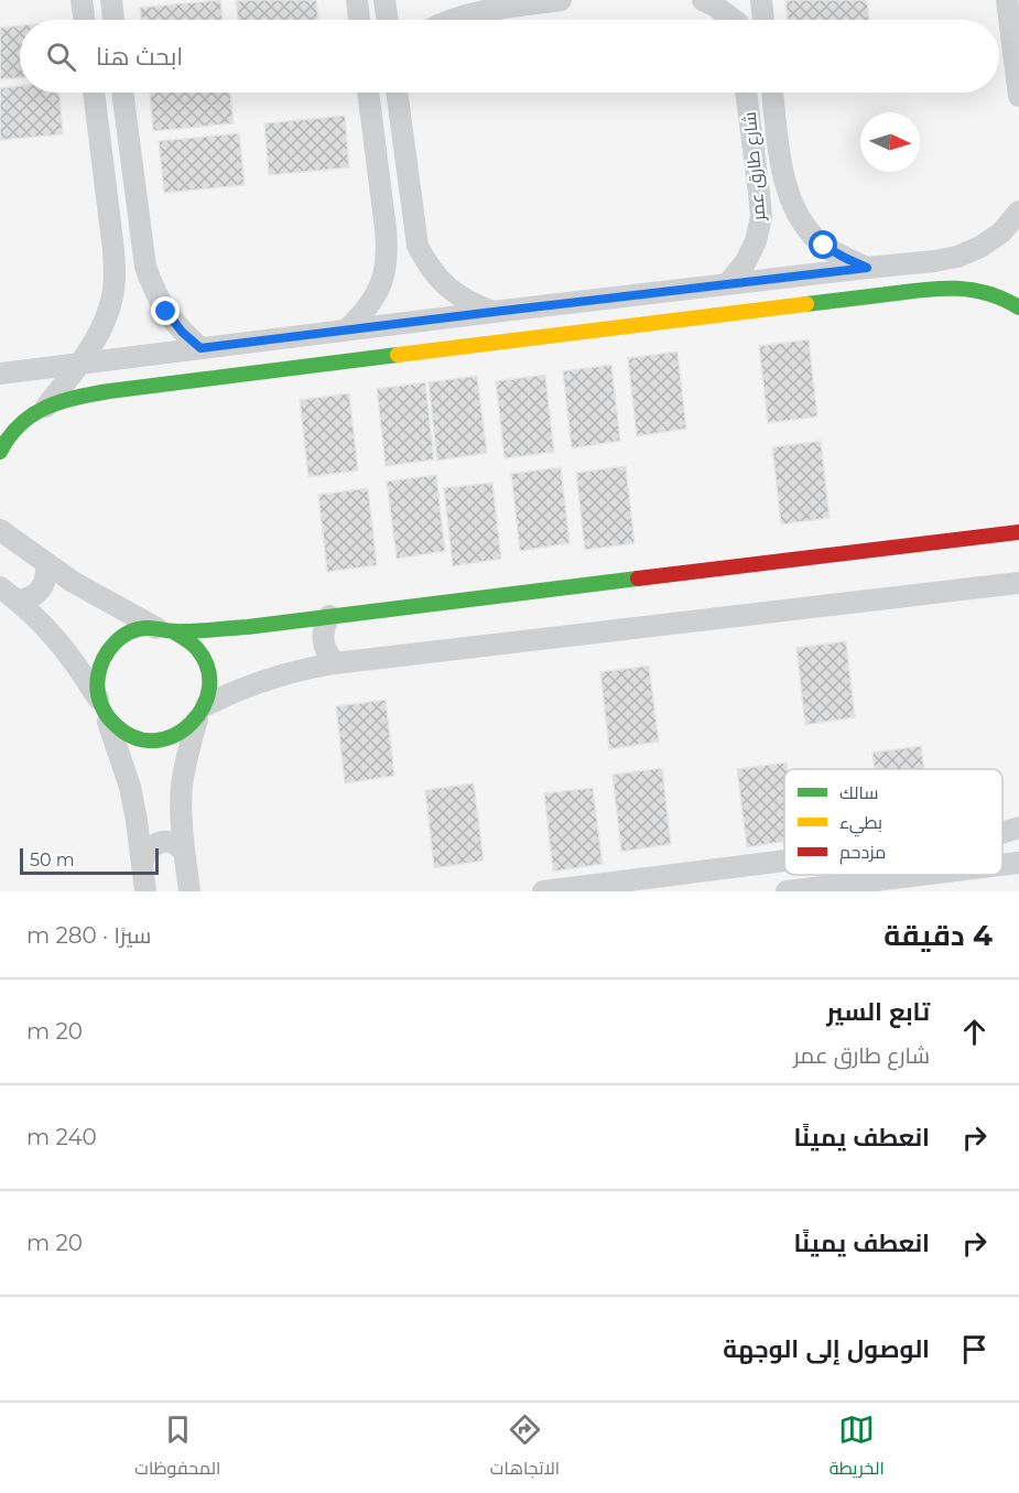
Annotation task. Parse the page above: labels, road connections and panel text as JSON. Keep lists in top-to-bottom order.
{
  "streets": {
    "street": ["شارع طارق عمر"]
  },
  "legend": ["سالك", "بطيء", "مزدحم"],
  "scale_bar": "50 m",
  "north": "right",
  "page": {
    "search": "ابحث هنا",
    "scale": "50 m",
    "heading": ["4 دقيقة", "سيرًا · 280 m"],
    "list": [
      ["تابع السير", "شارع طارق عمر", "20 m"],
      ["انعطف يمينًا", "240 m"],
      ["انعطف يمينًا", "20 m"],
      "الوصول إلى الوجهة"
    ],
    "nav": ["الخريطة", "الاتجاهات", "المحفوظات"]
  }
}
